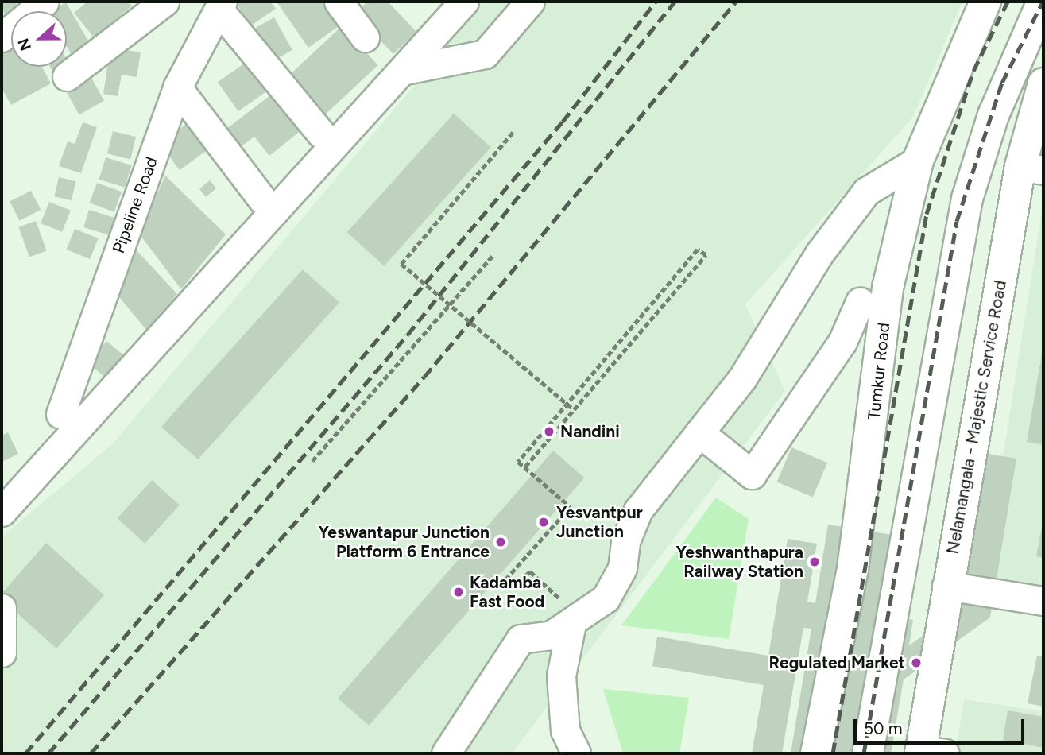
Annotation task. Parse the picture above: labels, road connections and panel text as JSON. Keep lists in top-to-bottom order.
{
  "streets": {
    "main road": ["Tumkur Road", "Nelamangala - Majestic Service Road"],
    "street": ["Pipeline Road"]
  },
  "places": [
    "Nandini",
    "Yesvantpur Junction",
    "Yeswantapur Junction Platform 6 Entrance",
    "Yeshwanthapura Railway Station",
    "Kadamba Fast Food",
    "Regulated Market"
  ],
  "scale_bar": "50 m",
  "north": "left"
}
